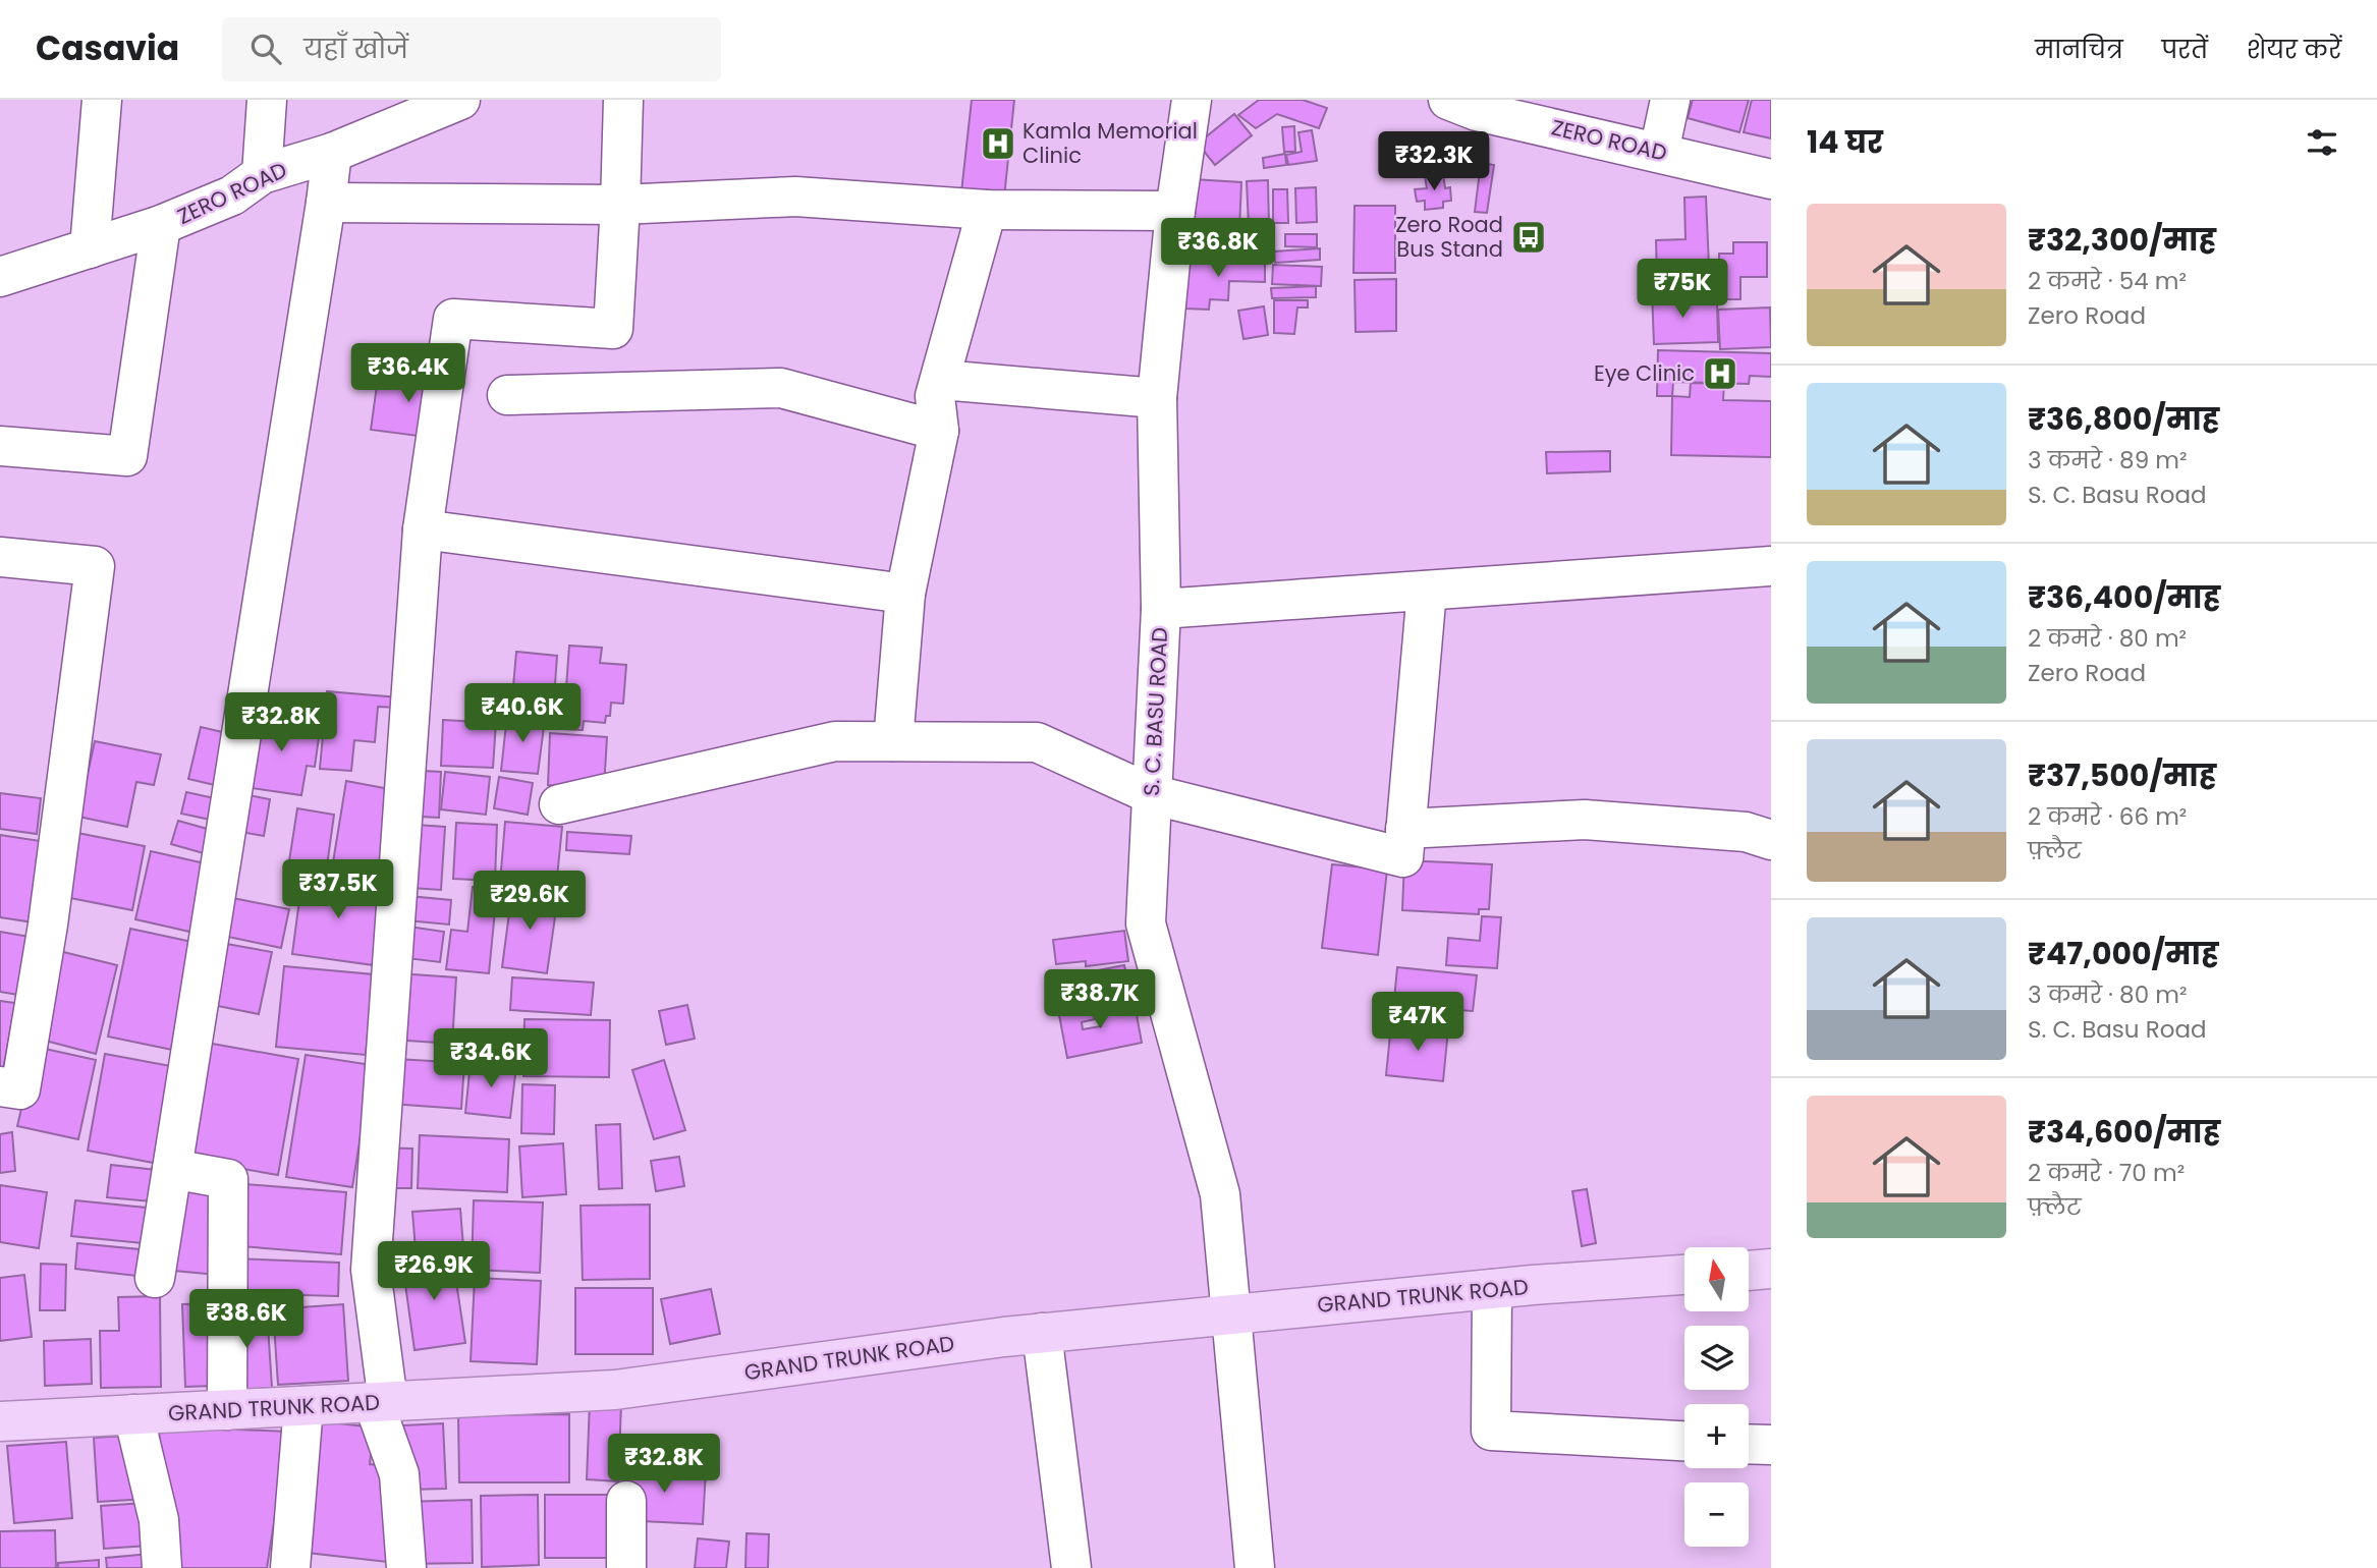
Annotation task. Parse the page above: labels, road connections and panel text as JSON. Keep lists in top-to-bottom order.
{
  "streets": {
    "main road": ["GRAND TRUNK ROAD"],
    "street": ["ZERO ROAD", "S. C. BASU ROAD"]
  },
  "crossings": [
    ["S. C. BASU ROAD", "GRAND TRUNK ROAD"]
  ],
  "places": {
    "hospital": ["Kamla Memorial Clinic", "Eye Clinic"],
    "bus stop": ["Zero Road Bus Stand"]
  },
  "north": "top",
  "page": {
    "header": "Casavia",
    "search": "यहाँ खोजें",
    "nav": ["मानचित्र", "परतें", "शेयर करें"],
    "heading": "14 घर",
    "price": [
      "₹32.3K",
      "₹36.8K",
      "₹75K",
      "₹36.4K",
      "₹40.6K",
      "₹32.8K",
      "₹37.5K",
      "₹29.6K",
      "₹38.7K",
      "₹47K",
      "₹34.6K",
      "₹26.9K",
      "₹38.6K",
      "₹32.8K"
    ],
    "list": [
      {
        "name": "₹32,300/माह",
        "note": "2 कमरे · 54 m² · Zero Road"
      },
      {
        "name": "₹36,800/माह",
        "note": "3 कमरे · 89 m² · S. C. Basu Road"
      },
      {
        "name": "₹36,400/माह",
        "note": "2 कमरे · 80 m² · Zero Road"
      },
      {
        "name": "₹37,500/माह",
        "note": "2 कमरे · 66 m² · फ़्लैट"
      },
      {
        "name": "₹47,000/माह",
        "note": "3 कमरे · 80 m² · S. C. Basu Road"
      },
      {
        "name": "₹34,600/माह",
        "note": "2 कमरे · 70 m² · फ़्लैट"
      }
    ],
    "map_buttons": ["+", "−"]
  }
}
